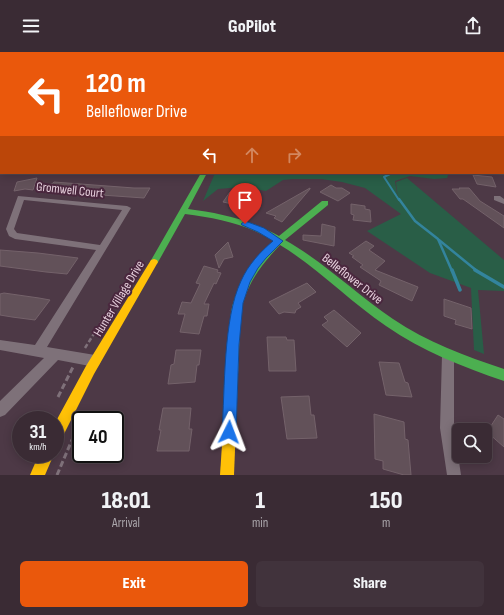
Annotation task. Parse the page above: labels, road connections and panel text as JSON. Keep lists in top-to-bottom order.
{
  "streets": {
    "street": ["Gromwell Court", "Belleflower Drive", "Hunter Village Drive"]
  },
  "crossings": [
    ["Belleflower Drive", "Hunter Village Drive"]
  ],
  "page": {
    "header": "GoPilot",
    "turn": ["120 m", "Belleflower Drive"],
    "speed": "31 km/h",
    "limit": "40",
    "eta": [
      "18:01",
      "Arrival",
      "1",
      "min",
      "150",
      "m"
    ],
    "buttons": ["Exit", "Share"]
  }
}
